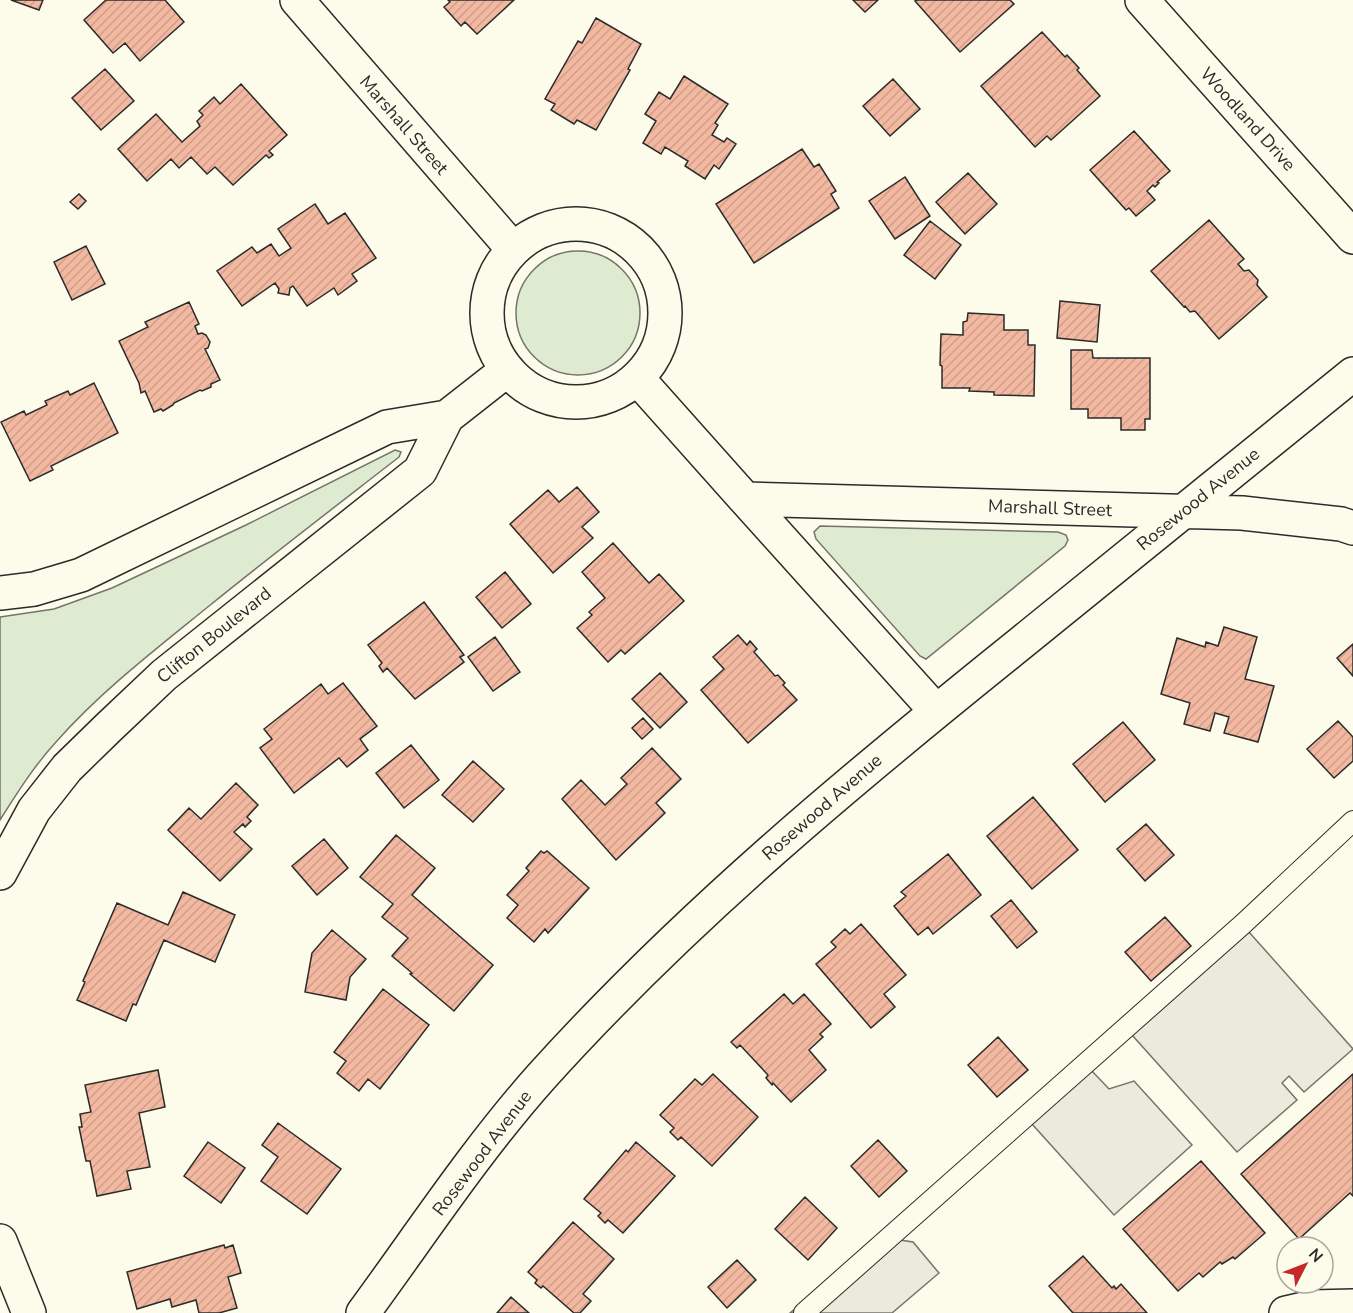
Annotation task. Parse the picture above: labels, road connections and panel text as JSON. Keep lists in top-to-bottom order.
{
  "streets": {
    "street": [
      "Woodland Drive",
      "Marshall Street",
      "Rosewood Avenue",
      "Clifton Boulevard"
    ]
  },
  "crossings": [
    ["Marshall Street", "Rosewood Avenue"],
    ["Marshall Street", "Clifton Boulevard"]
  ],
  "north": "top right"
}
